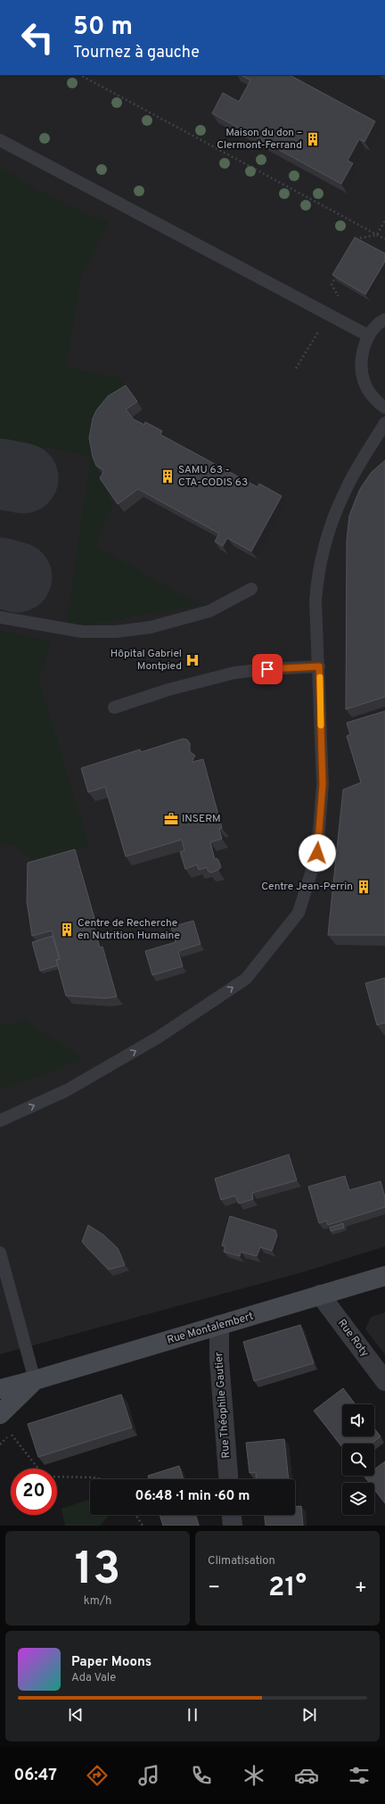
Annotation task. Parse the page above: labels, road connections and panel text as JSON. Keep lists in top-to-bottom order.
{
  "streets": {
    "main road": ["Rue Montalembert"],
    "street": ["Rue Roty", "Rue Théophile Gautier"]
  },
  "crossings": [
    ["Rue Montalembert", "Rue Roty"],
    ["Rue Montalembert", "Rue Théophile Gautier"]
  ],
  "places": {
    "building": [
      "Maison du don – Clermont-Ferrand",
      "SAMU 63 - CTA-CODIS 63",
      "Centre Jean-Perrin",
      "Centre de Recherche en Nutrition Humaine"
    ],
    "hospital": ["Hôpital Gabriel Montpied"],
    "office": ["INSERM"]
  },
  "page": {
    "turn": ["50 m", "Tournez à gauche"],
    "limit": "20",
    "trip": "06:48 · 1 min · 60 m",
    "tile": [
      ["13", "km/h"],
      "Climatisation"
    ],
    "heat": ["−", "21°", "+"],
    "song": ["Paper Moons", "Ada Vale"],
    "tabs": "06:47"
  }
}
